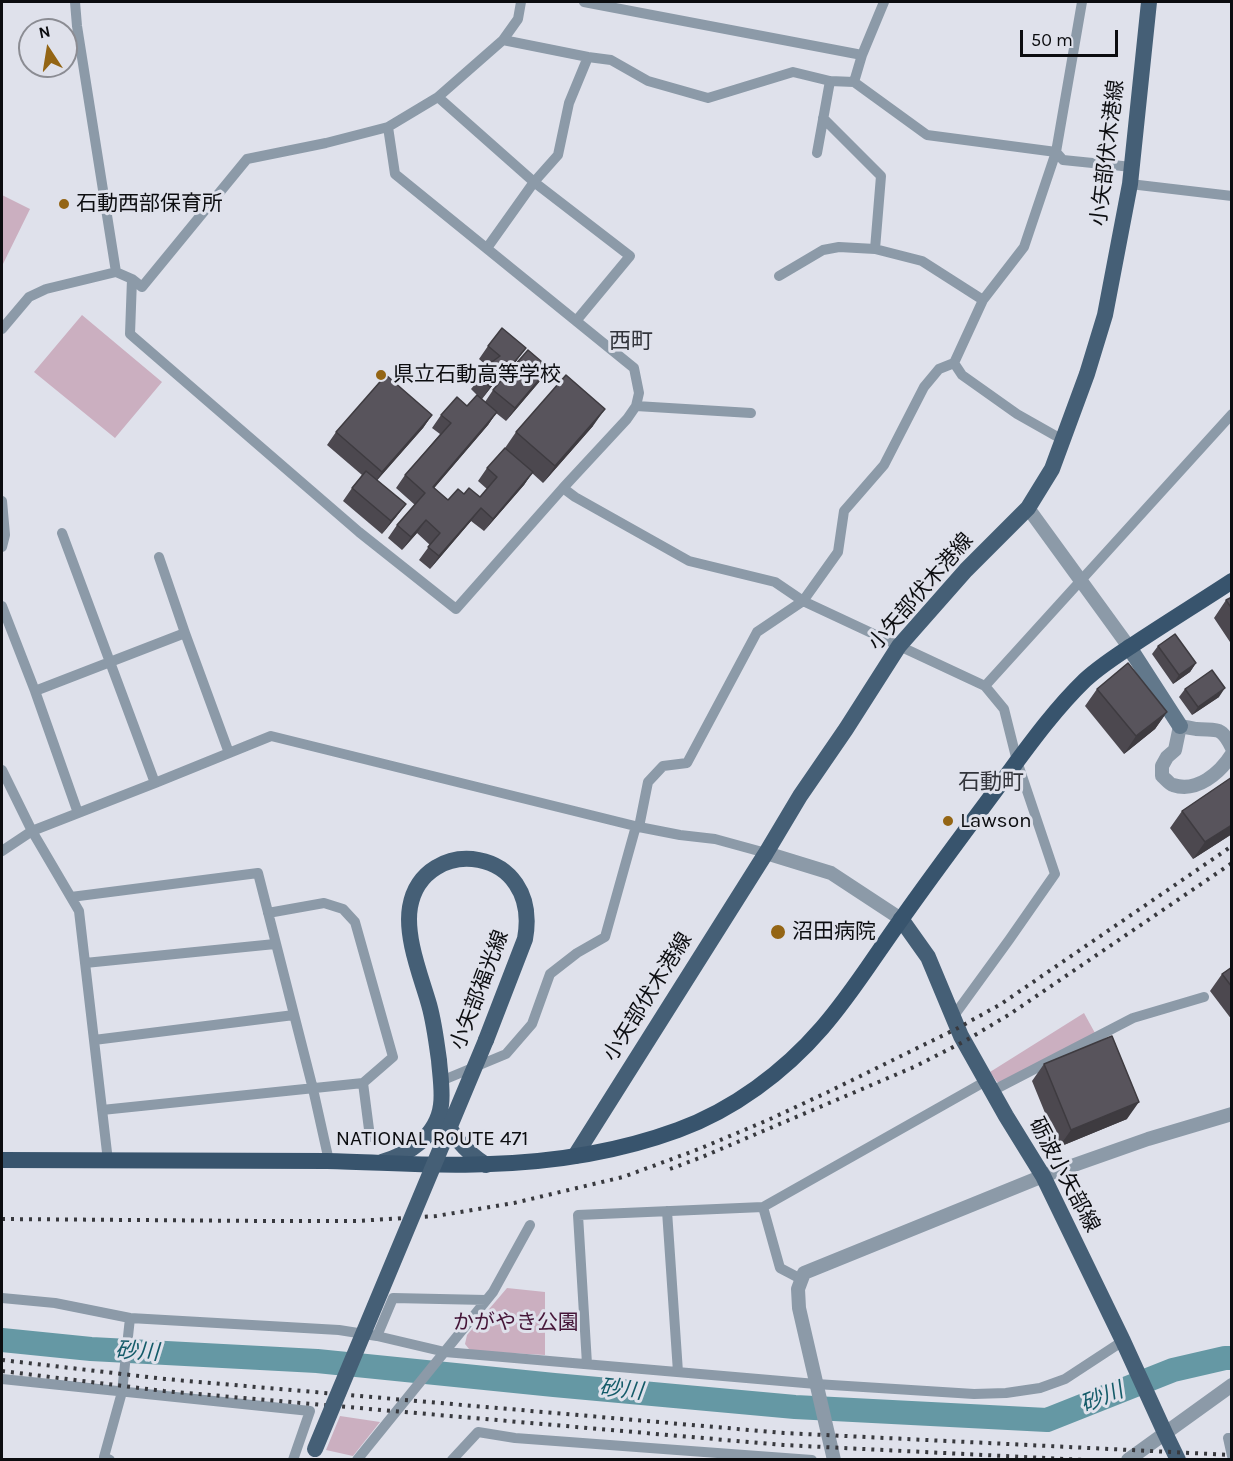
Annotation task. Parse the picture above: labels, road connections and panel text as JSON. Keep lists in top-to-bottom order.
{
  "streets": {
    "highway": ["NATIONAL ROUTE 471"],
    "main road": ["小矢部伏木港線", "小矢部福光線", "砺波小矢部線"]
  },
  "crossings": [
    ["小矢部伏木港線", "NATIONAL ROUTE 471"],
    ["小矢部福光線", "NATIONAL ROUTE 471"],
    ["NATIONAL ROUTE 471", "砺波小矢部線"]
  ],
  "districts": ["西町", "石動町"],
  "water": ["砂川"],
  "parks": ["かがやき公園"],
  "places": [
    "石動西部保育所",
    "県立石動高等学校",
    "Lawson",
    "沼田病院"
  ],
  "scale_bar": "50 m",
  "north": "top"
}
